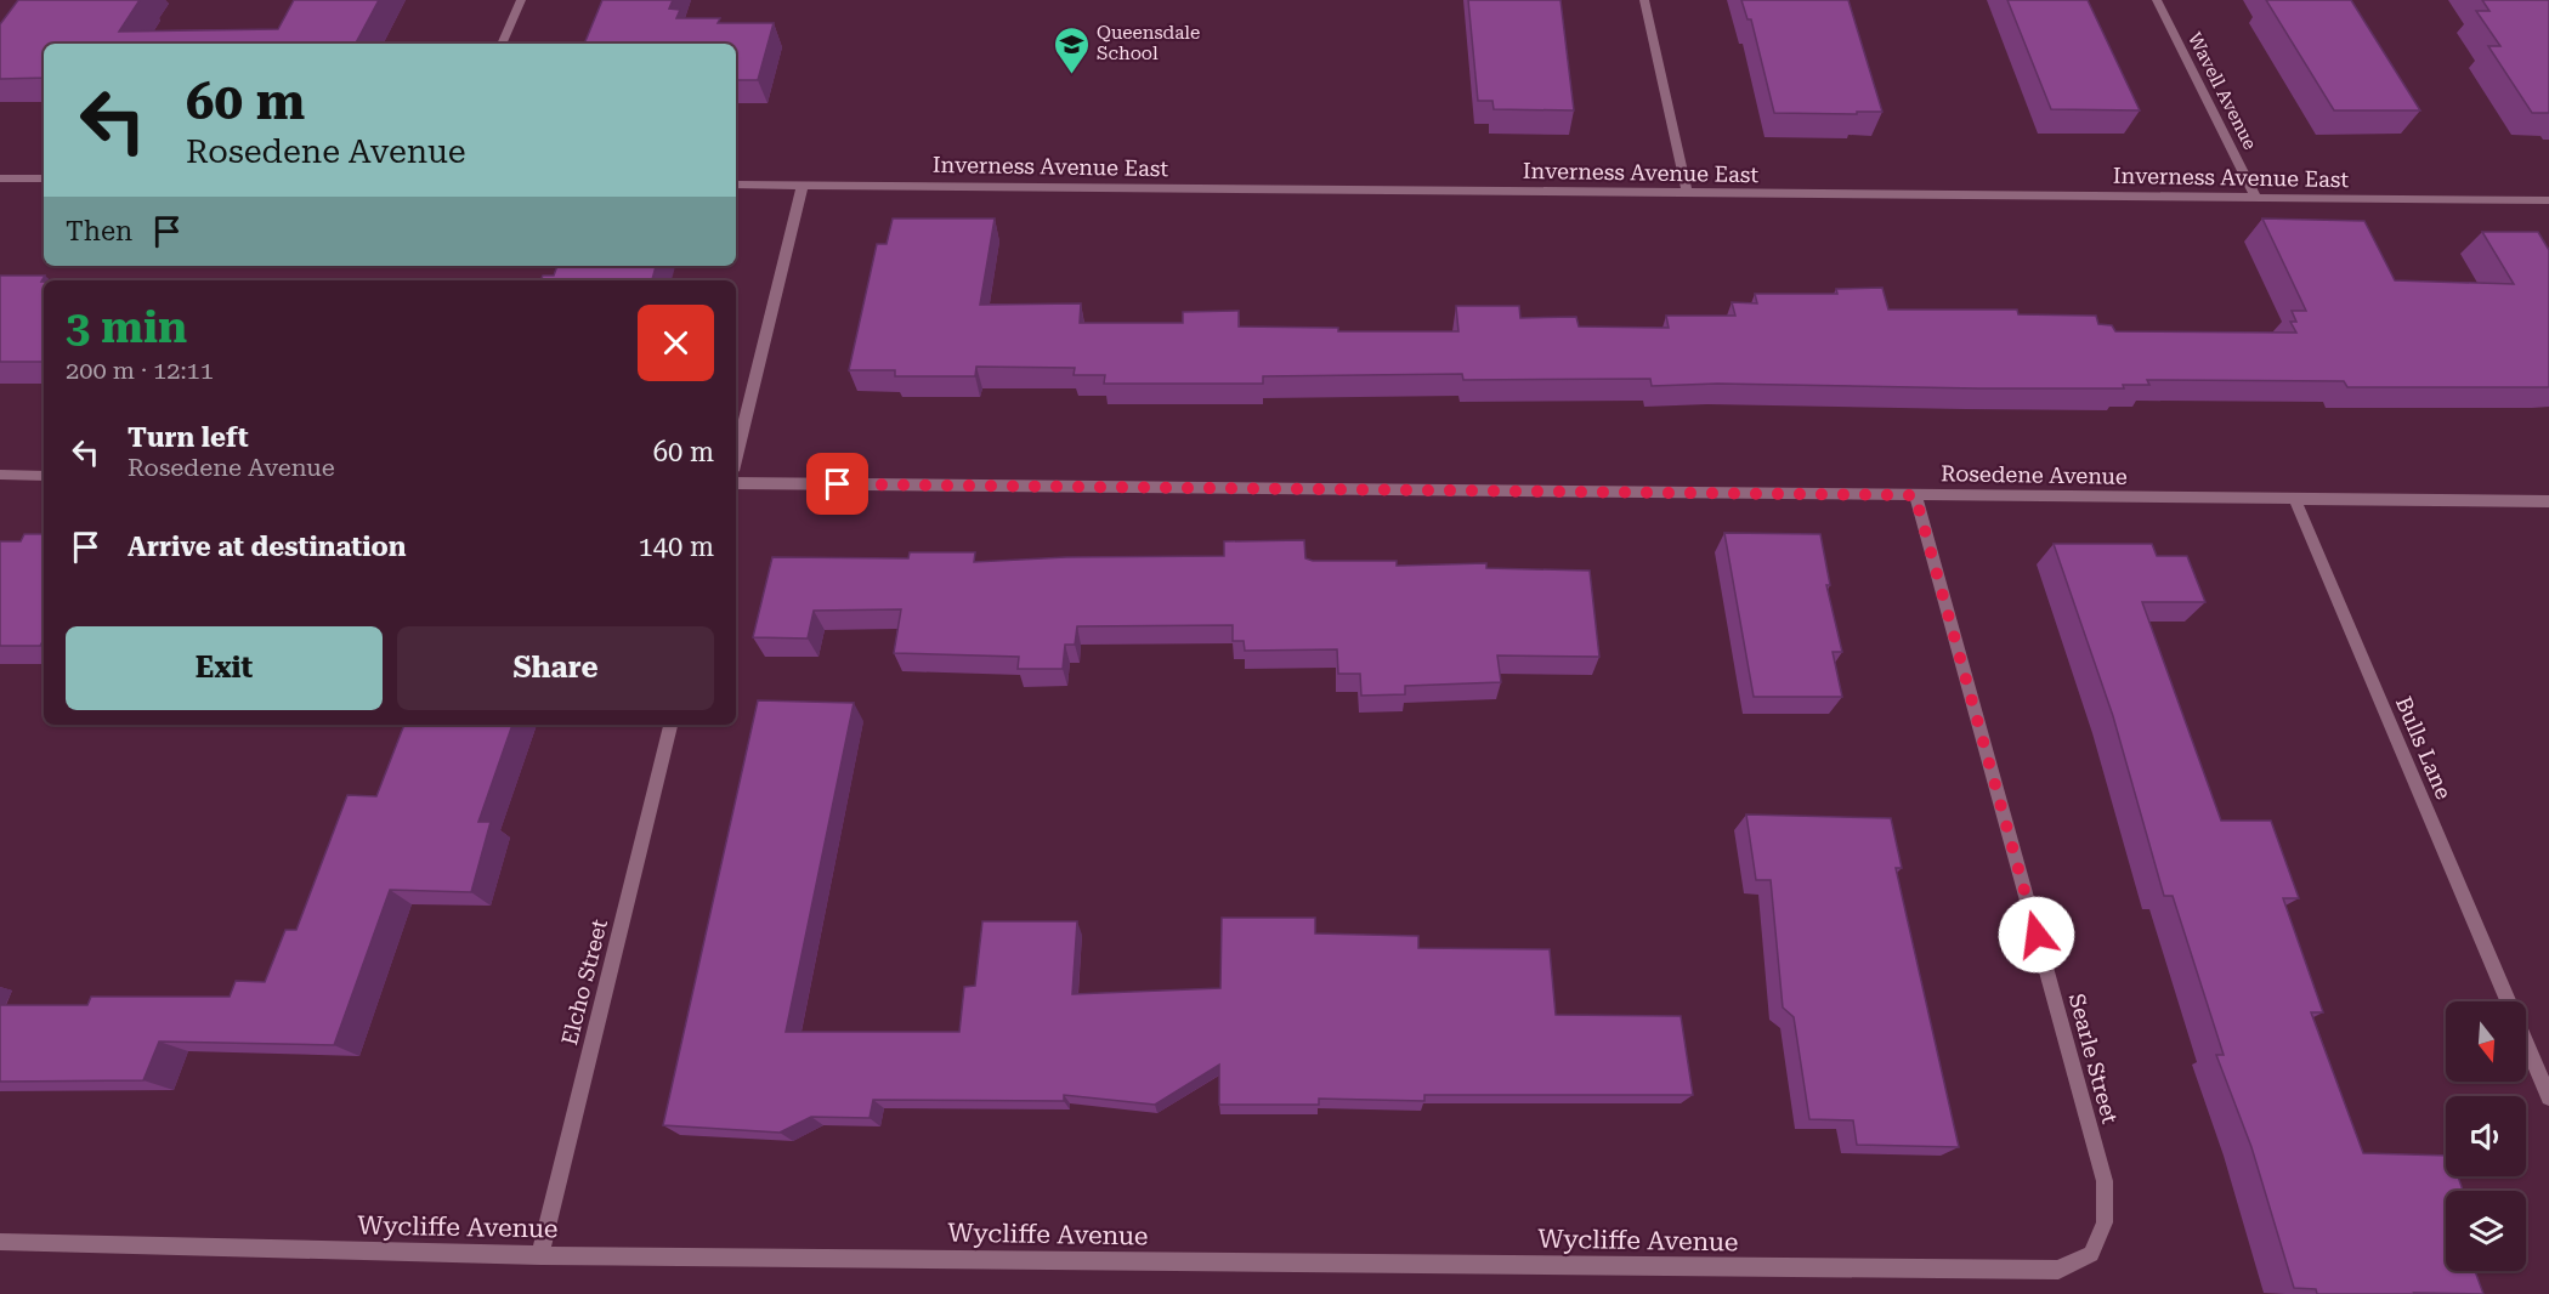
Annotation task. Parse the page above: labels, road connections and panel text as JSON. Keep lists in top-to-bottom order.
{
  "streets": {
    "street": [
      "Wavell Avenue",
      "Inverness Avenue East",
      "Rosedene Avenue",
      "Bulls Lane",
      "Elcho Street",
      "Searle Street",
      "Wycliffe Avenue"
    ]
  },
  "crossings": [
    ["Wavell Avenue", "Inverness Avenue East"],
    ["Rosedene Avenue", "Bulls Lane"],
    ["Rosedene Avenue", "Searle Street"],
    ["Elcho Street", "Wycliffe Avenue"],
    ["Searle Street", "Wycliffe Avenue"]
  ],
  "places": {
    "school or university": ["Queensdale School"]
  },
  "north": "bottom",
  "page": {
    "turn": ["60 m", "Rosedene Avenue"],
    "then": "Then",
    "heading": ["3 min", "200 m · 12:11"],
    "list": [
      {
        "name": "Turn left",
        "note": "Rosedene Avenue",
        "value": "60 m"
      },
      {
        "name": "Arrive at destination",
        "value": "140 m"
      }
    ],
    "buttons": ["Exit", "Share"]
  }
}
